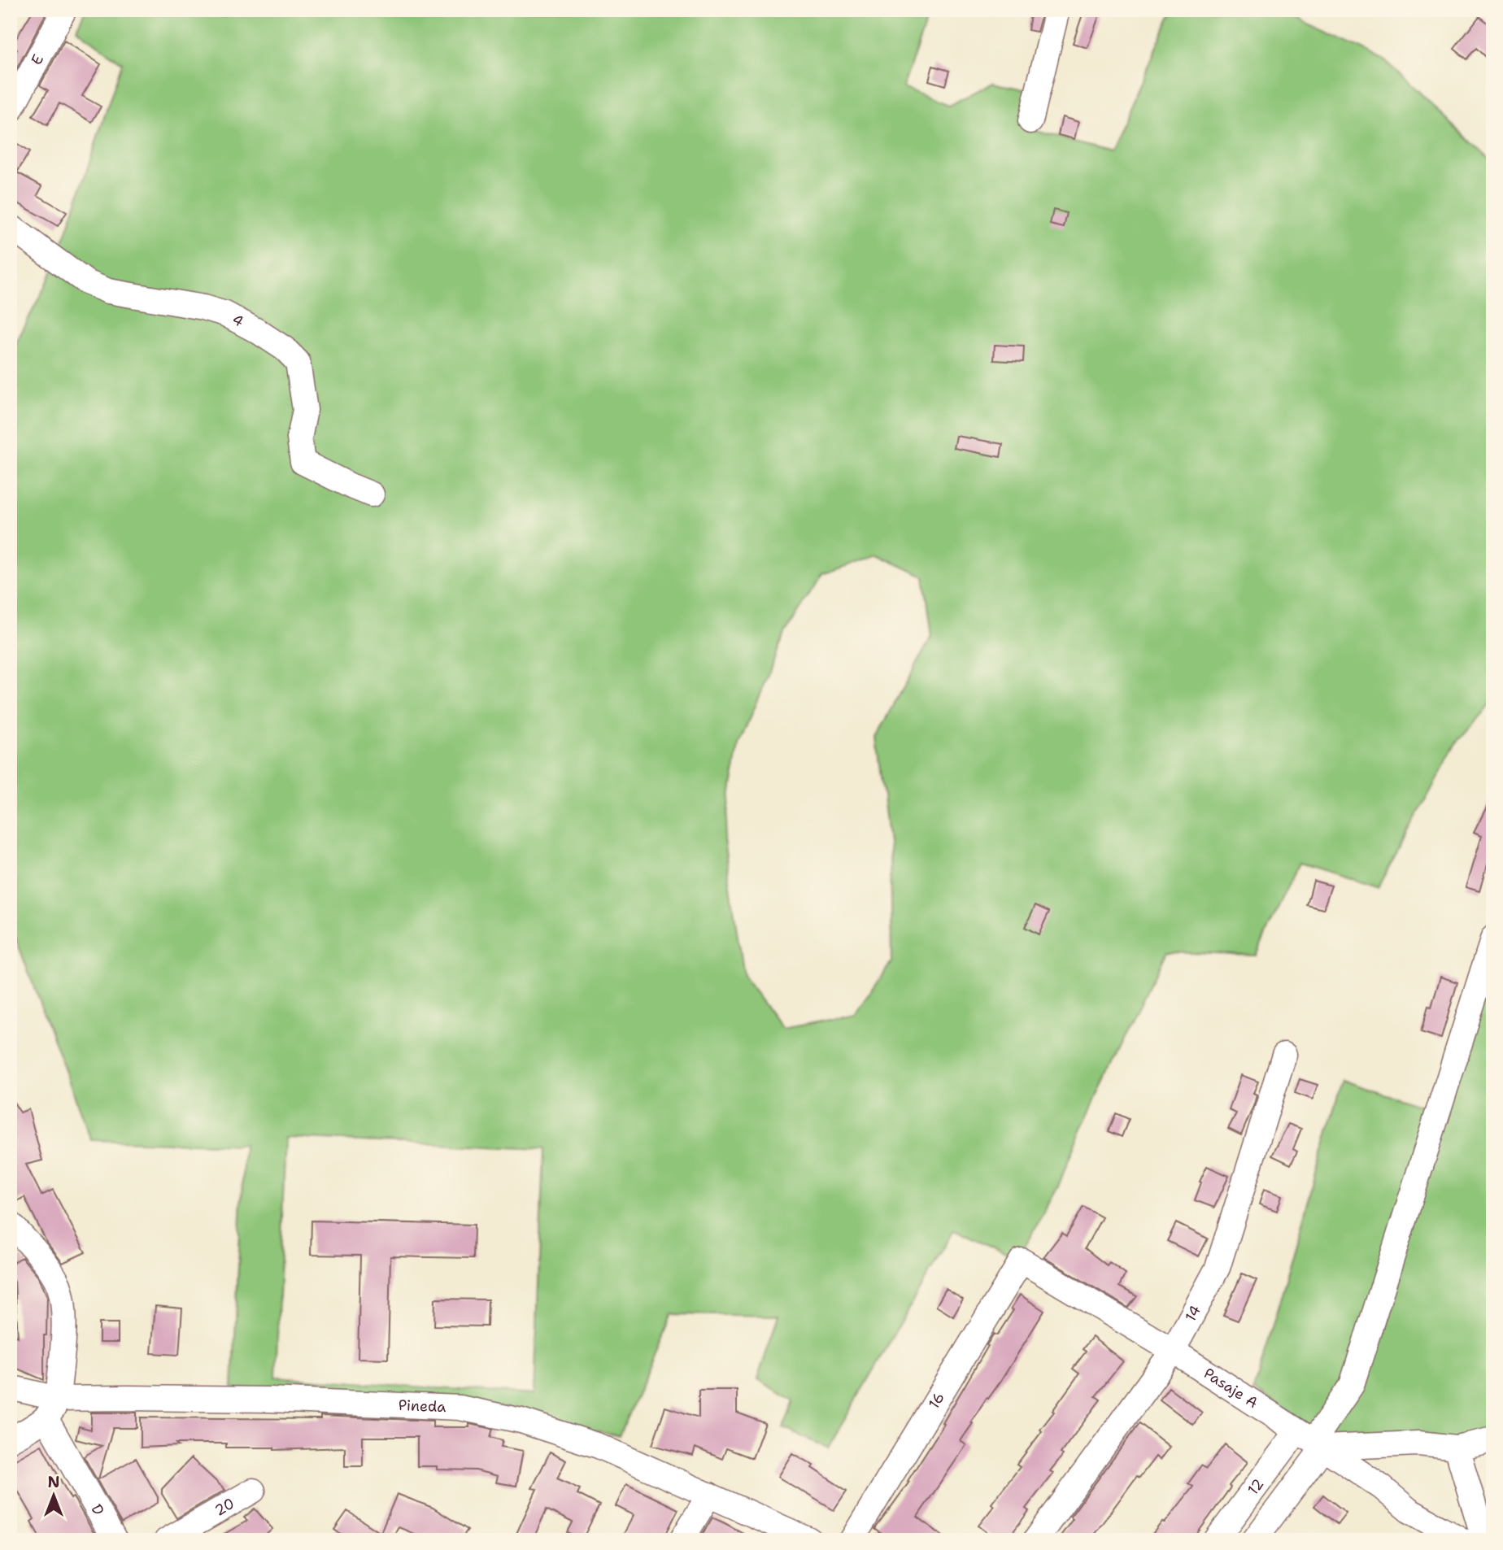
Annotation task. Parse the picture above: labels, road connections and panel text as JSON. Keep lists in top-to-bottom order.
{
  "streets": {
    "street": [
      "E",
      "4",
      "14",
      "Pasaje A",
      "16",
      "Pineda",
      "12",
      "20",
      "D"
    ]
  },
  "crossings": [
    ["14", "Pasaje A"],
    ["Pasaje A", "16"],
    ["Pasaje A", "12"],
    ["Pineda", "D"]
  ],
  "north": "top"
}
